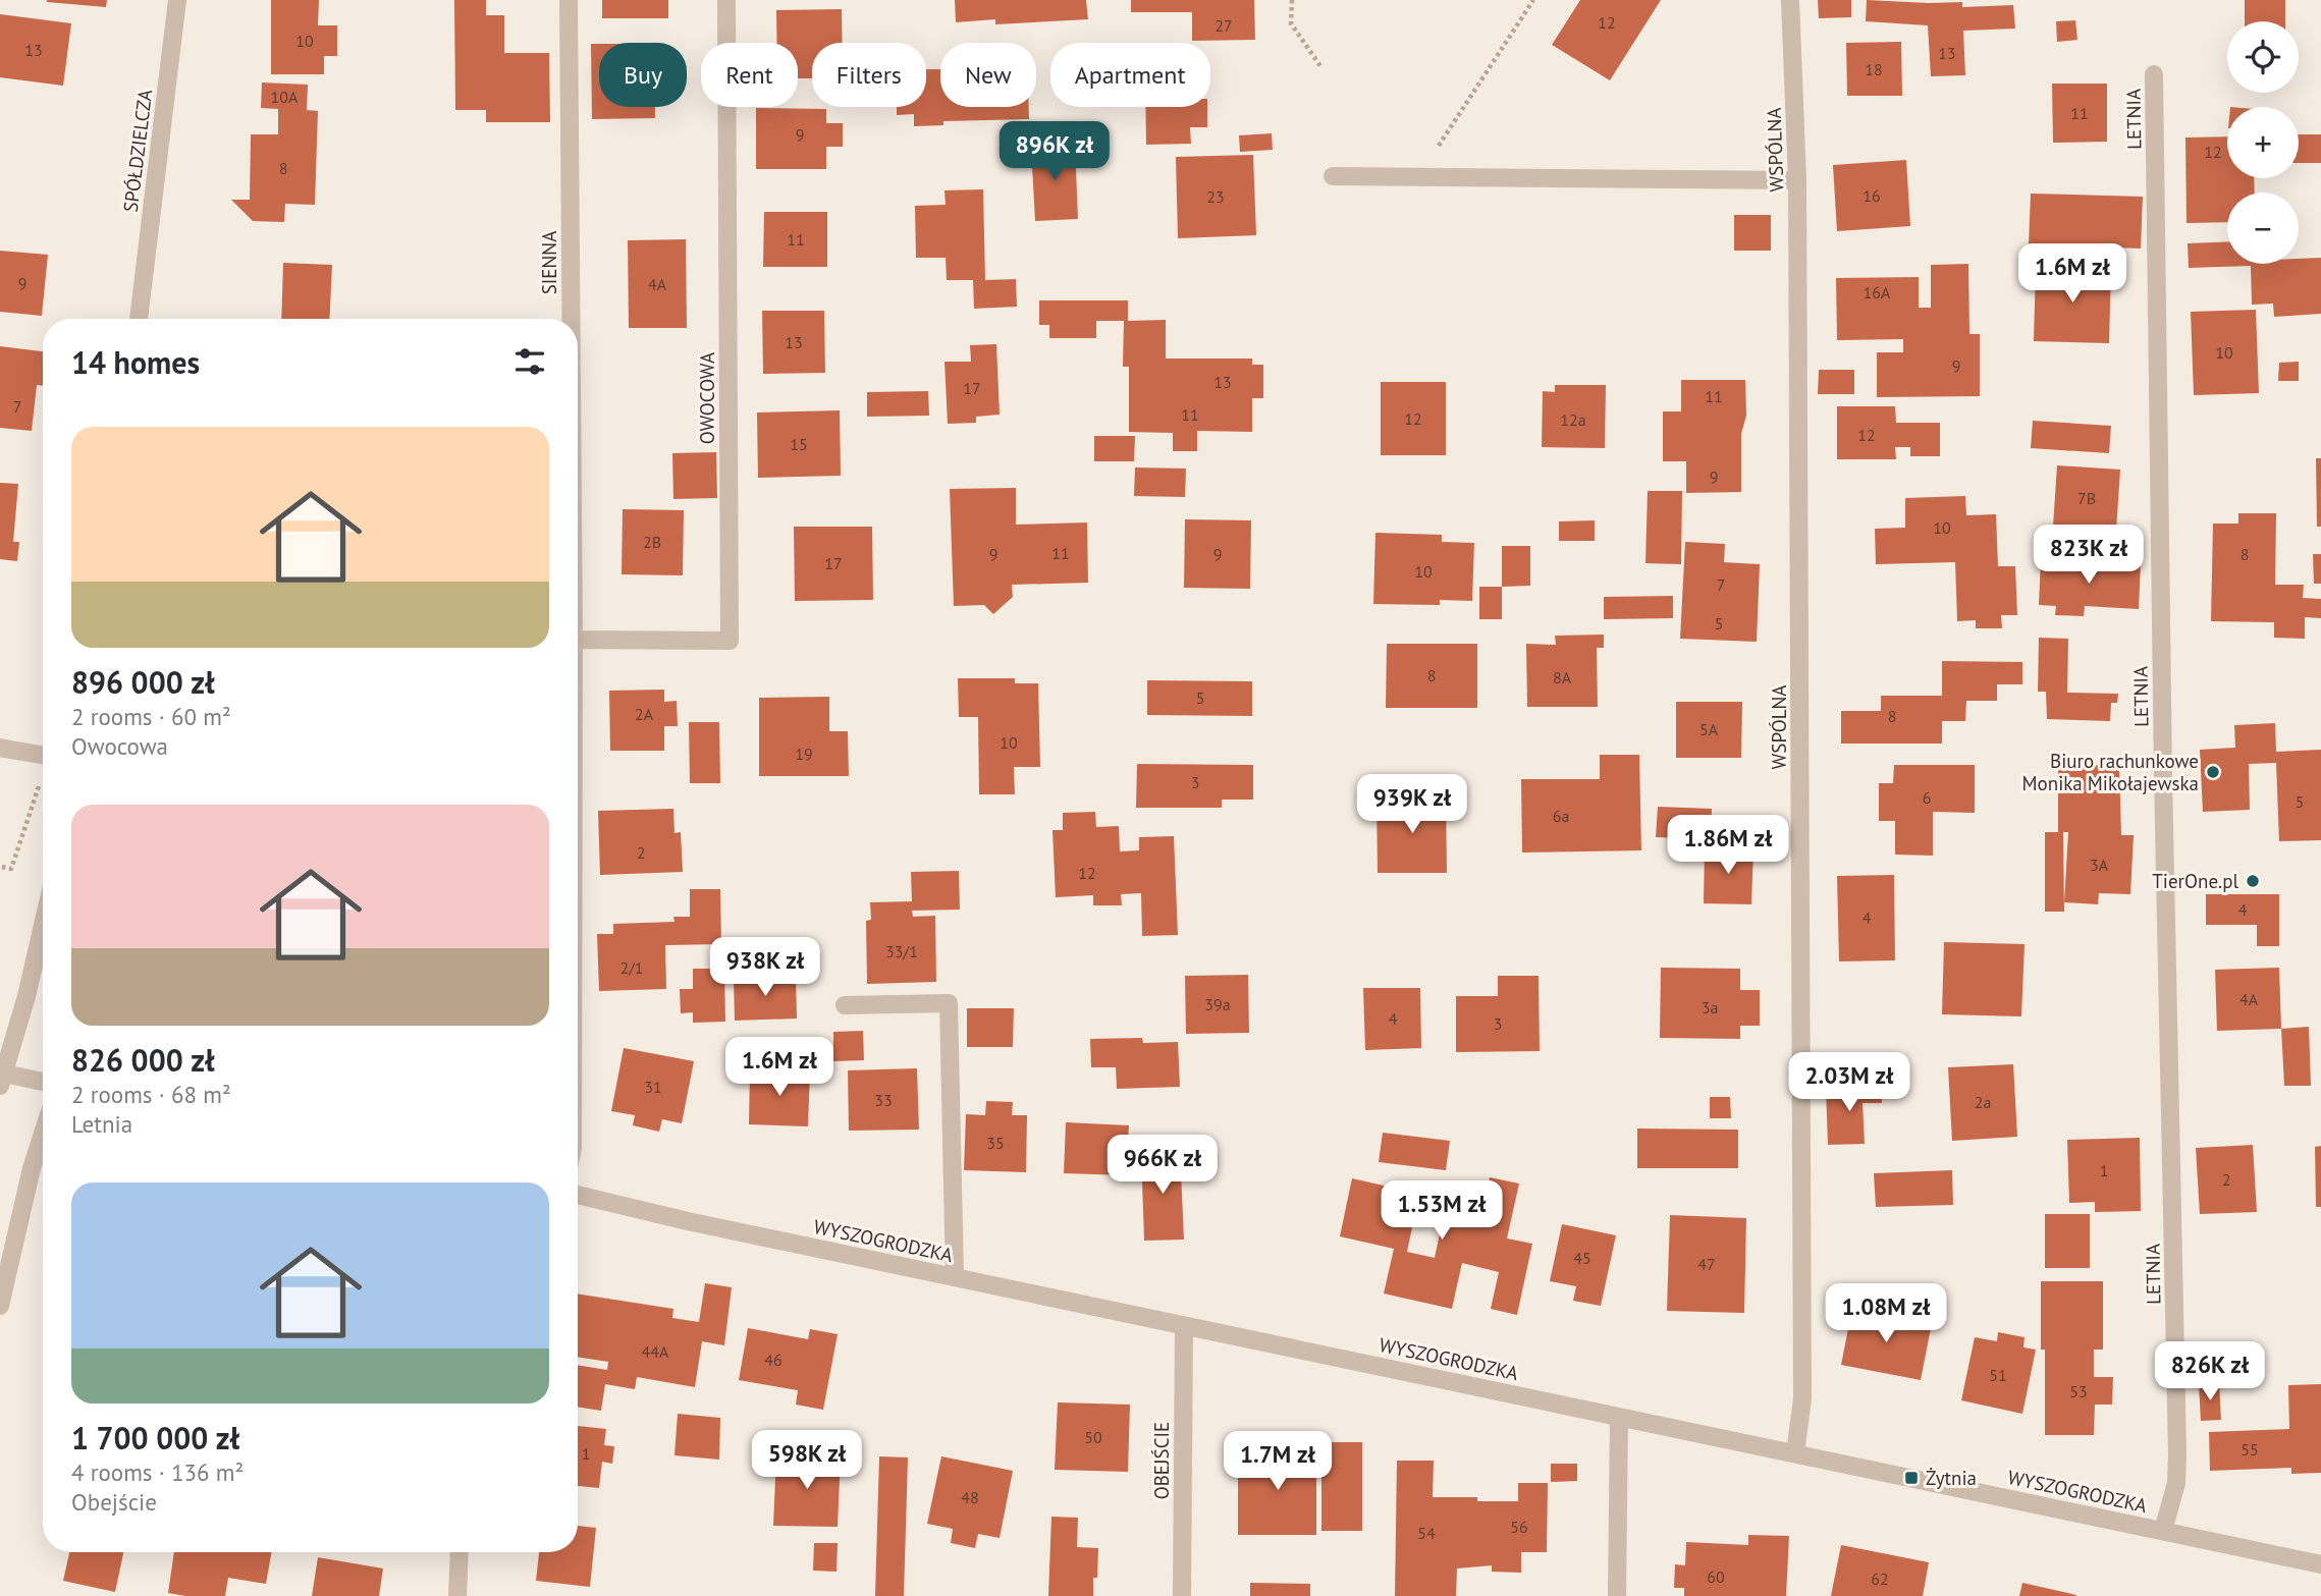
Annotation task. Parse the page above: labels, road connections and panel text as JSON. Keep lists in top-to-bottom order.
{
  "streets": {
    "street": [
      "LETNIA",
      "WSPÓLNA",
      "SPÓŁDZIELCZA",
      "SIENNA",
      "OWOCOWA",
      "WYSZOGRODZKA",
      "OBEJŚCIE"
    ]
  },
  "crossings": [
    ["LETNIA", "WYSZOGRODZKA"],
    ["WSPÓLNA", "WYSZOGRODZKA"],
    ["WYSZOGRODZKA", "OBEJŚCIE"]
  ],
  "places": {
    "other": ["Biuro rachunkowe Monika Mikołajewska", "TierOne.pl"],
    "transit": ["Żytnia"]
  },
  "house_numbers": [
    "12",
    "27",
    "10",
    "13",
    "13",
    "18",
    "10A",
    "11",
    "9",
    "12",
    "8",
    "16",
    "23",
    "11",
    "9",
    "4A",
    "16A",
    "13",
    "10",
    "9",
    "13",
    "17",
    "11",
    "7",
    "11",
    "12",
    "12a",
    "12",
    "15",
    "9",
    "7B",
    "10",
    "2B",
    "11",
    "9",
    "9",
    "8",
    "17",
    "10",
    "7",
    "5",
    "8",
    "8A",
    "5",
    "2A",
    "8",
    "5A",
    "10",
    "19",
    "3",
    "6",
    "5",
    "6a",
    "2",
    "3A",
    "12",
    "4",
    "4",
    "33/1",
    "2/1",
    "4A",
    "39a",
    "3a",
    "4",
    "3",
    "31",
    "33",
    "2a",
    "35",
    "1",
    "2",
    "45",
    "47",
    "44A",
    "46",
    "51",
    "53",
    "50",
    "55",
    "1",
    "48",
    "56",
    "54",
    "60",
    "62"
  ],
  "page": {
    "map_buttons": ["+", "−"],
    "chip": [
      "Buy",
      "Rent",
      "Filters",
      "New",
      "Apartment"
    ],
    "price": [
      "896K zł",
      "1.6M zł",
      "823K zł",
      "939K zł",
      "1.86M zł",
      "938K zł",
      "1.6M zł",
      "2.03M zł",
      "966K zł",
      "1.53M zł",
      "1.08M zł",
      "826K zł",
      "598K zł",
      "1.7M zł"
    ],
    "heading": "14 homes",
    "list": [
      {
        "name": "896 000 zł",
        "note": "2 rooms · 60 m² · Owocowa"
      },
      {
        "name": "826 000 zł",
        "note": "2 rooms · 68 m² · Letnia"
      },
      {
        "name": "1 700 000 zł",
        "note": "4 rooms · 136 m² · Obejście"
      }
    ]
  }
}
